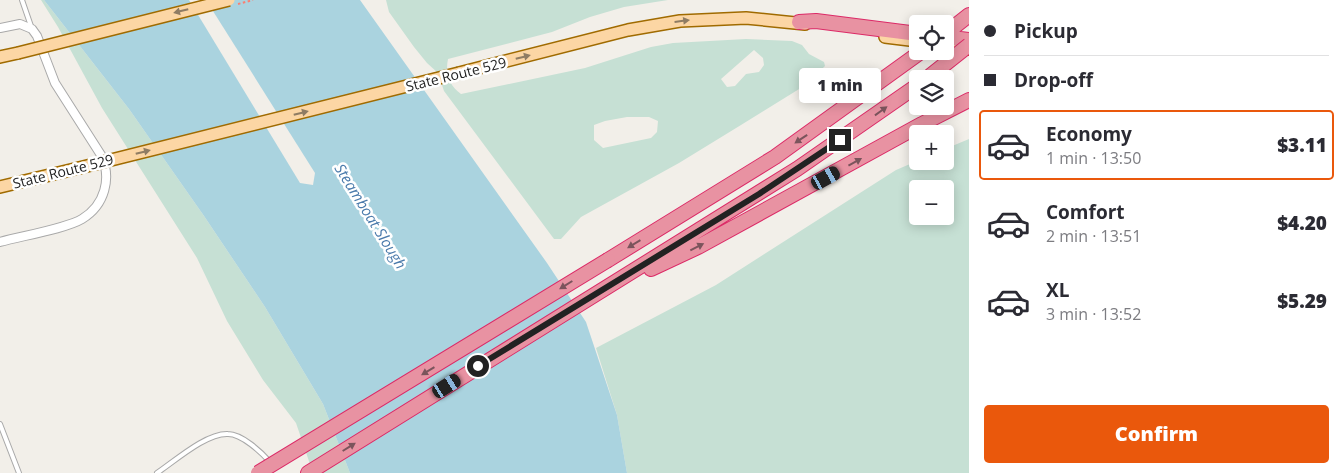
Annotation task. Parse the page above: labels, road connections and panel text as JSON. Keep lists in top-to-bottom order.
{
  "streets": {
    "main road": ["State Route 529"]
  },
  "one_way": ["State Route 529"],
  "water": ["Steamboat Slough"],
  "page": {
    "banner": ["Pickup", "Drop-off"],
    "map_buttons": ["+", "−"],
    "bubble": "1 min",
    "list": [
      {
        "name": "Economy",
        "note": "1 min · 13:50",
        "value": "$3.11"
      },
      {
        "name": "Comfort",
        "note": "2 min · 13:51",
        "value": "$4.20"
      },
      {
        "name": "XL",
        "note": "3 min · 13:52",
        "value": "$5.29"
      }
    ],
    "buttons": "Confirm"
  }
}
